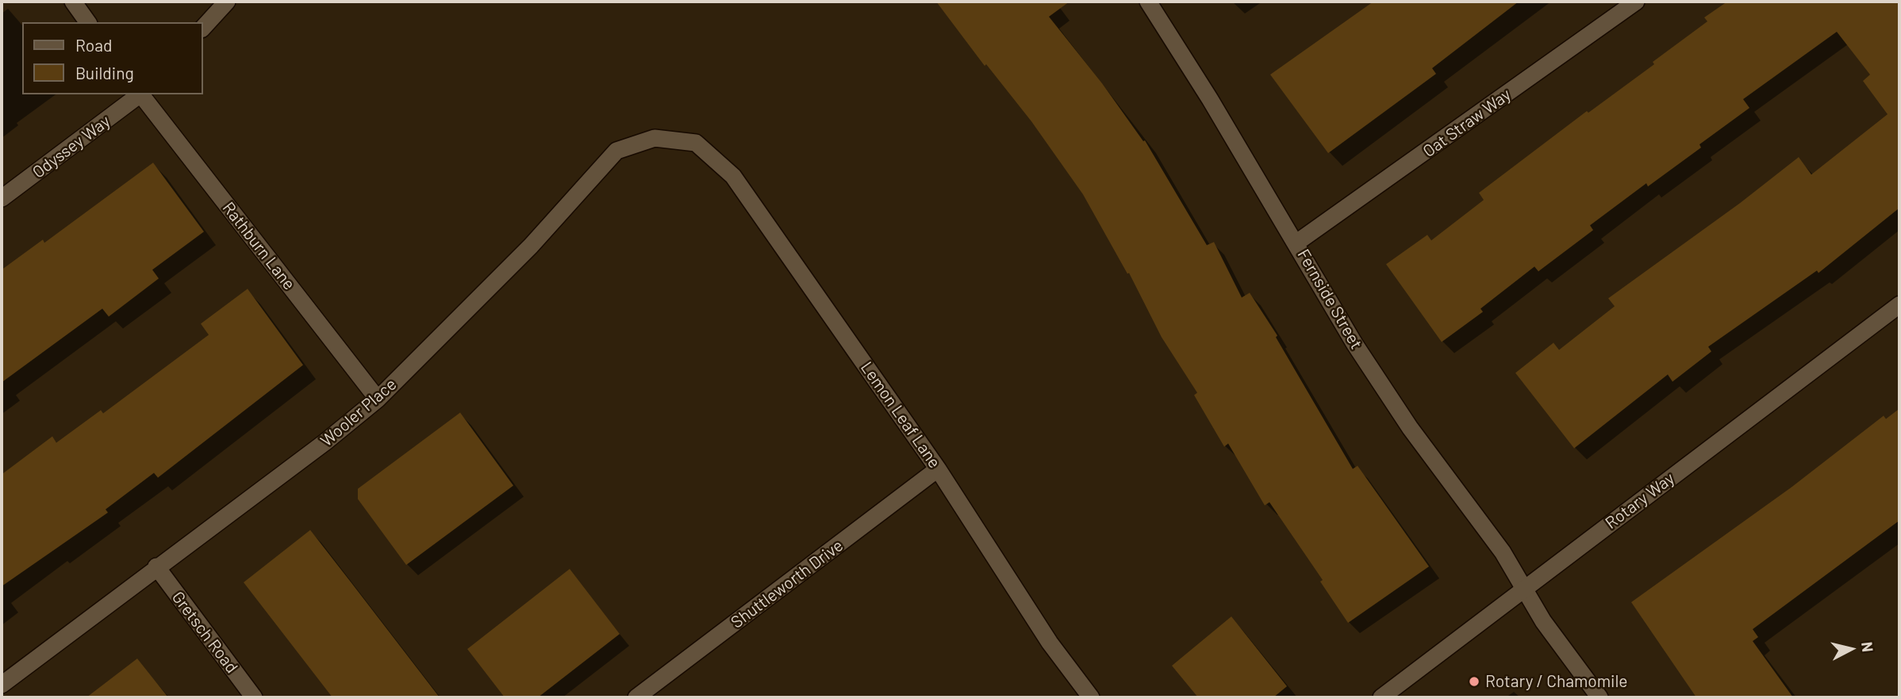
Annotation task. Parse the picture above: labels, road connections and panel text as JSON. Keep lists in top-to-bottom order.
{
  "streets": {
    "street": [
      "Oat Straw Way",
      "Odyssey Way",
      "Rathburn Lane",
      "Fernside Street",
      "Wooler Place",
      "Lemon Leaf Lane",
      "Rotary Way",
      "Shuttleworth Drive",
      "Gretsch Road"
    ]
  },
  "crossings": [
    ["Oat Straw Way", "Fernside Street"],
    ["Rathburn Lane", "Wooler Place"],
    ["Fernside Street", "Rotary Way"],
    ["Wooler Place", "Lemon Leaf Lane"],
    ["Wooler Place", "Gretsch Road"],
    ["Lemon Leaf Lane", "Shuttleworth Drive"]
  ],
  "places": ["Rotary / Chamomile"],
  "legend": ["Road", "Building"],
  "north": "right"
}
